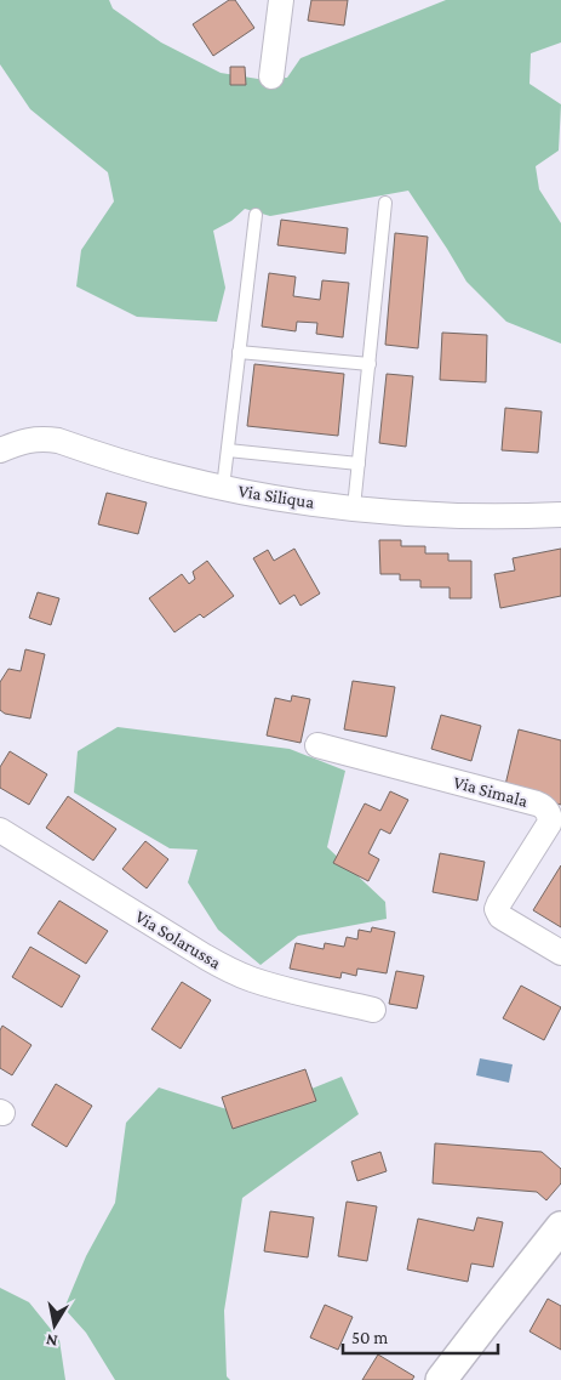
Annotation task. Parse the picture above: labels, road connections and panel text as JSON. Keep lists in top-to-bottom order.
{
  "streets": {
    "street": ["Via Siliqua", "Via Simala", "Via Solarussa"]
  },
  "scale_bar": "50 m",
  "north": "bottom"
}
